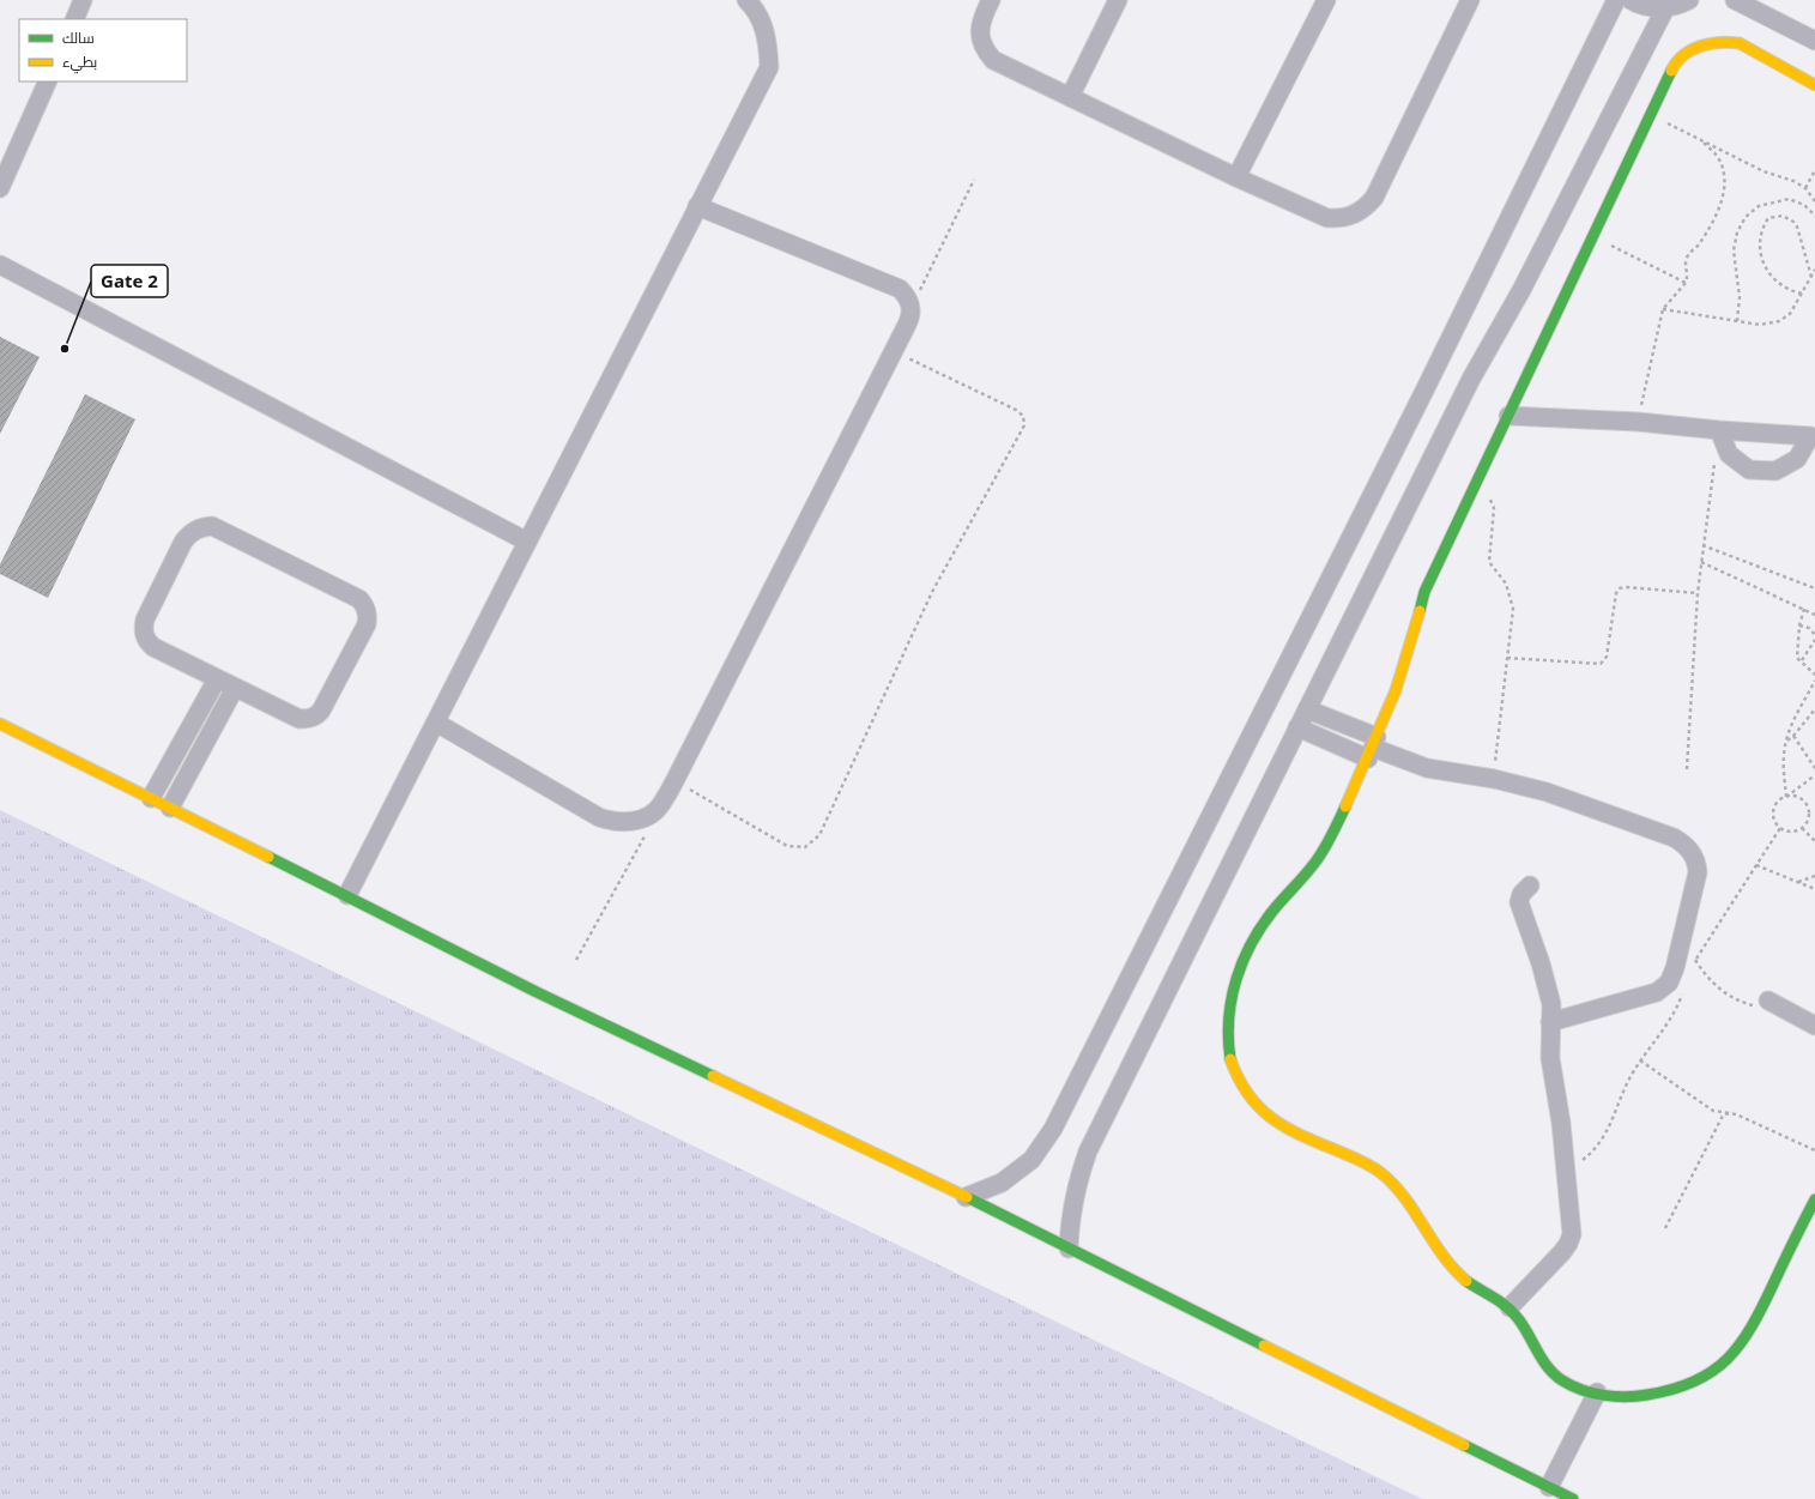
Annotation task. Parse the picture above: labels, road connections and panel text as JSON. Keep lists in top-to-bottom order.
{
  "places": ["Gate 2"],
  "legend": ["سالك", "بطيء"]
}
